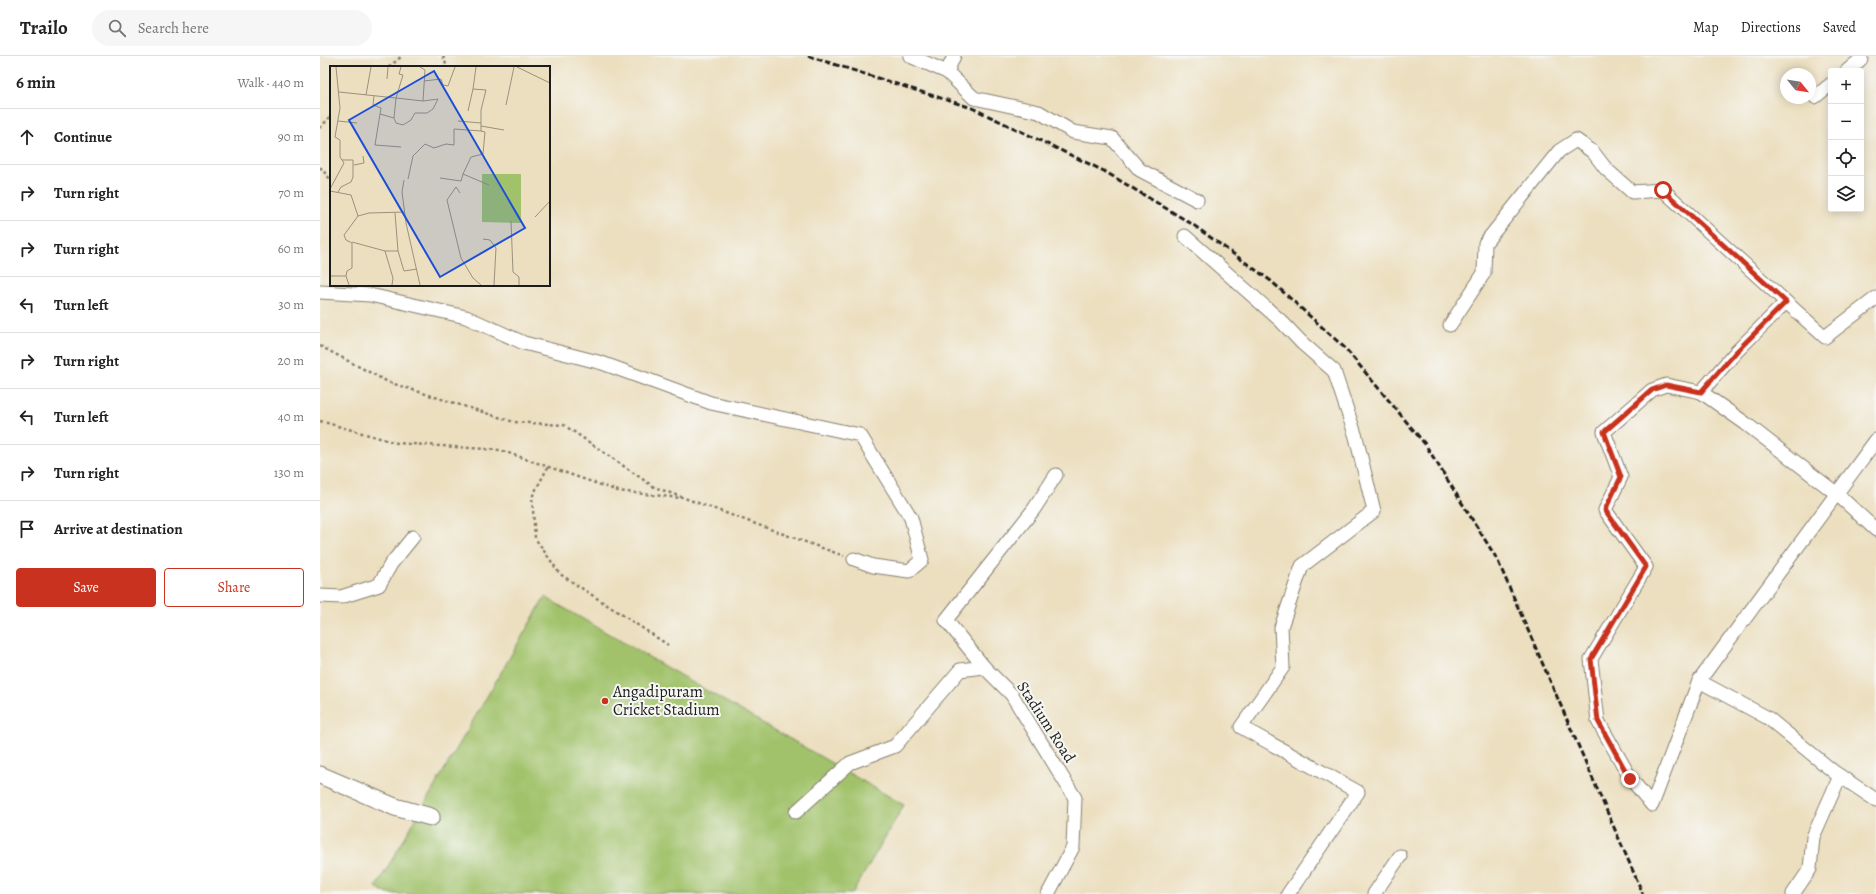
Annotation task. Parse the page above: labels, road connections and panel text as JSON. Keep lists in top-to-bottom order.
{
  "streets": {
    "street": ["Stadium Road"]
  },
  "places": ["Angadipuram Cricket Stadium"],
  "north": "bottom right",
  "page": {
    "header": "Trailo",
    "search": "Search here",
    "nav": ["Map", "Directions", "Saved"],
    "heading": ["6 min", "Walk · 440 m"],
    "map_buttons": ["+", "−"],
    "list": [
      ["Continue", "90 m"],
      ["Turn right", "70 m"],
      ["Turn right", "60 m"],
      ["Turn left", "30 m"],
      ["Turn right", "20 m"],
      ["Turn left", "40 m"],
      ["Turn right", "130 m"],
      "Arrive at destination"
    ],
    "buttons": ["Save", "Share"]
  }
}
